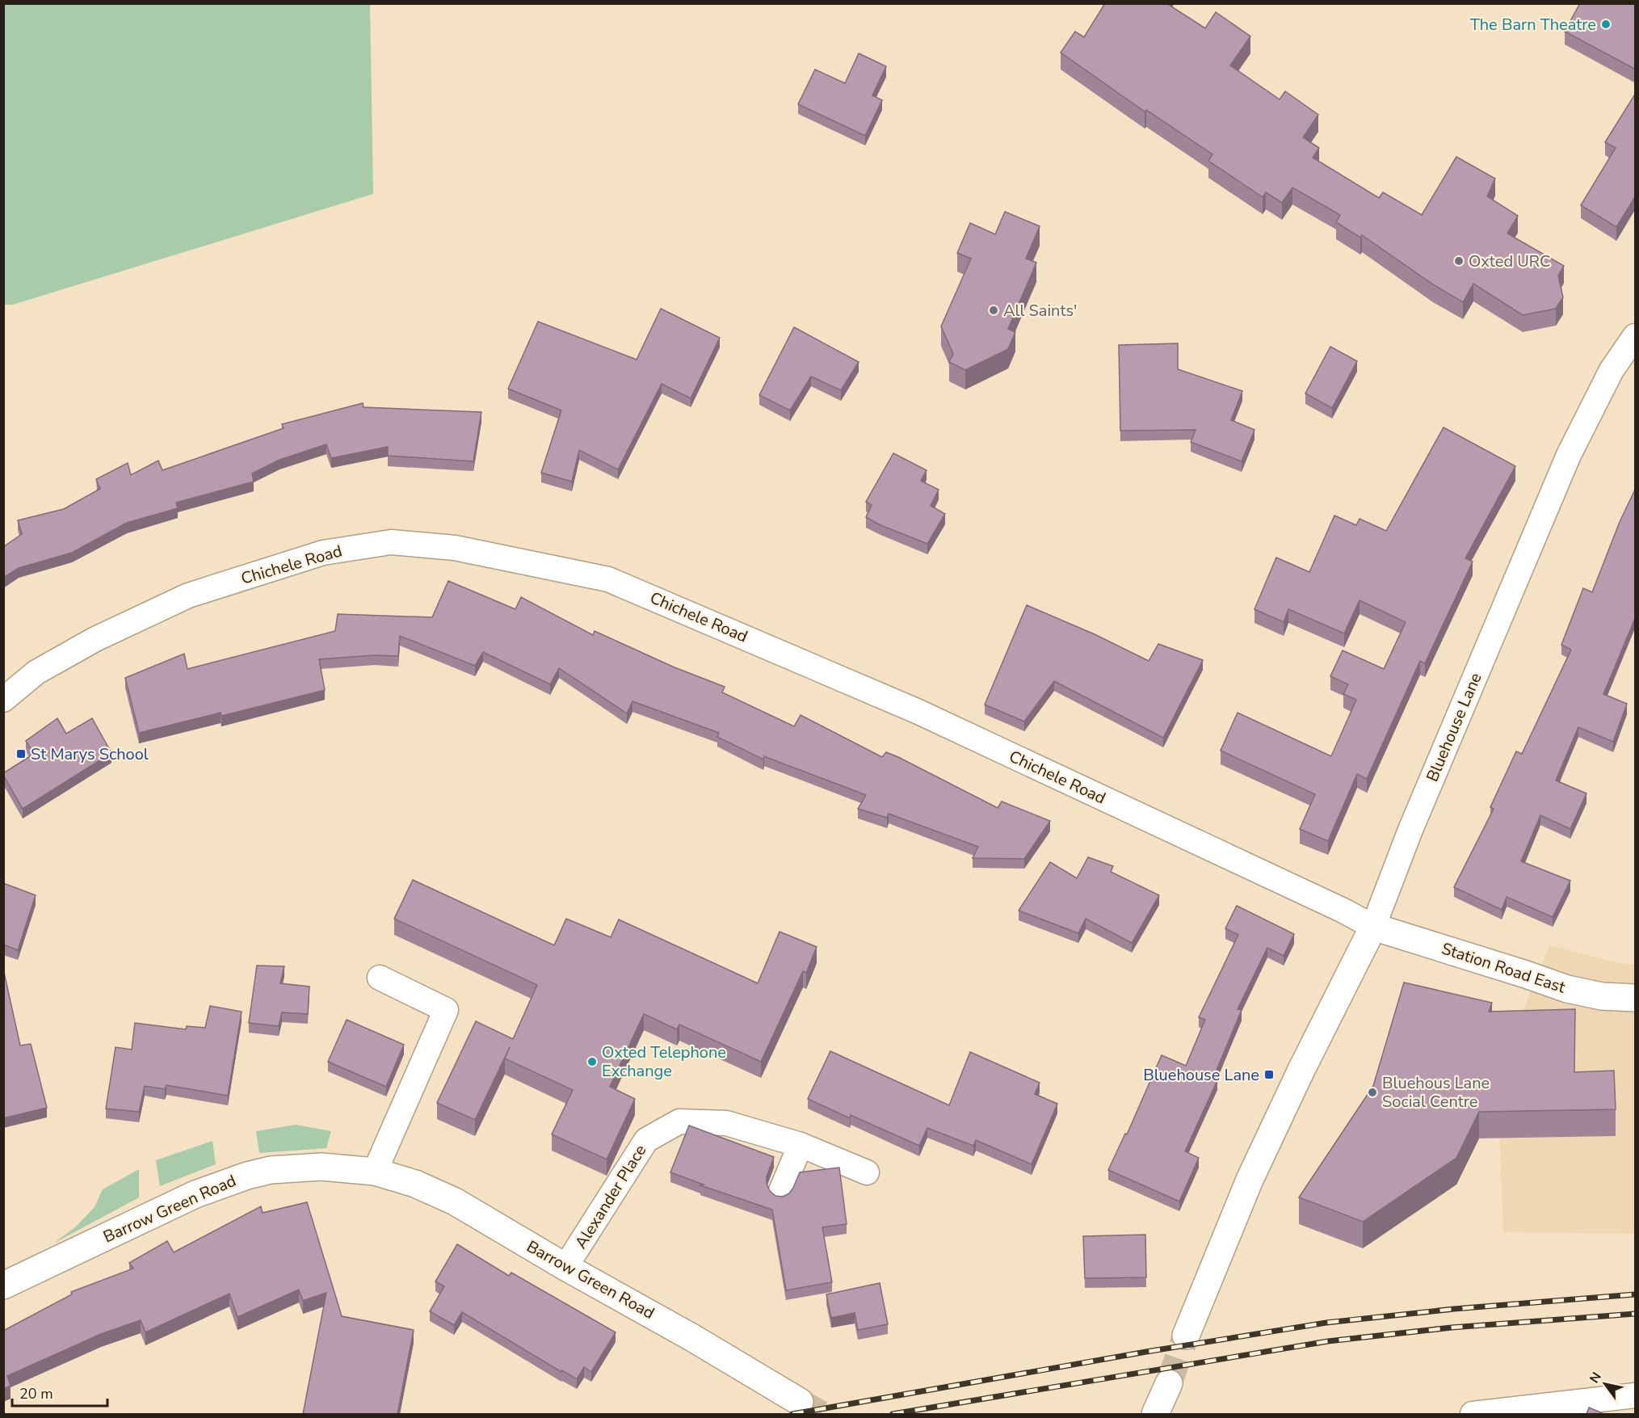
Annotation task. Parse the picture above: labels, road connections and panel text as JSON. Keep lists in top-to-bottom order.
{
  "streets": {
    "street": [
      "Chichele Road",
      "Bluehouse Lane",
      "Station Road East",
      "Alexander Place",
      "Barrow Green Road"
    ]
  },
  "crossings": [
    ["Chichele Road", "Bluehouse Lane"],
    ["Chichele Road", "Station Road East"],
    ["Bluehouse Lane", "Station Road East"],
    ["Alexander Place", "Barrow Green Road"]
  ],
  "places": {
    "other": [
      "The Barn Theatre",
      "Oxted URC",
      "All Saints'",
      "Oxted Telephone Exchange",
      "Bluehous Lane Social Centre"
    ],
    "transit": ["St Marys School", "Bluehouse Lane"]
  },
  "scale_bar": "20 m",
  "north": "top left"
}
